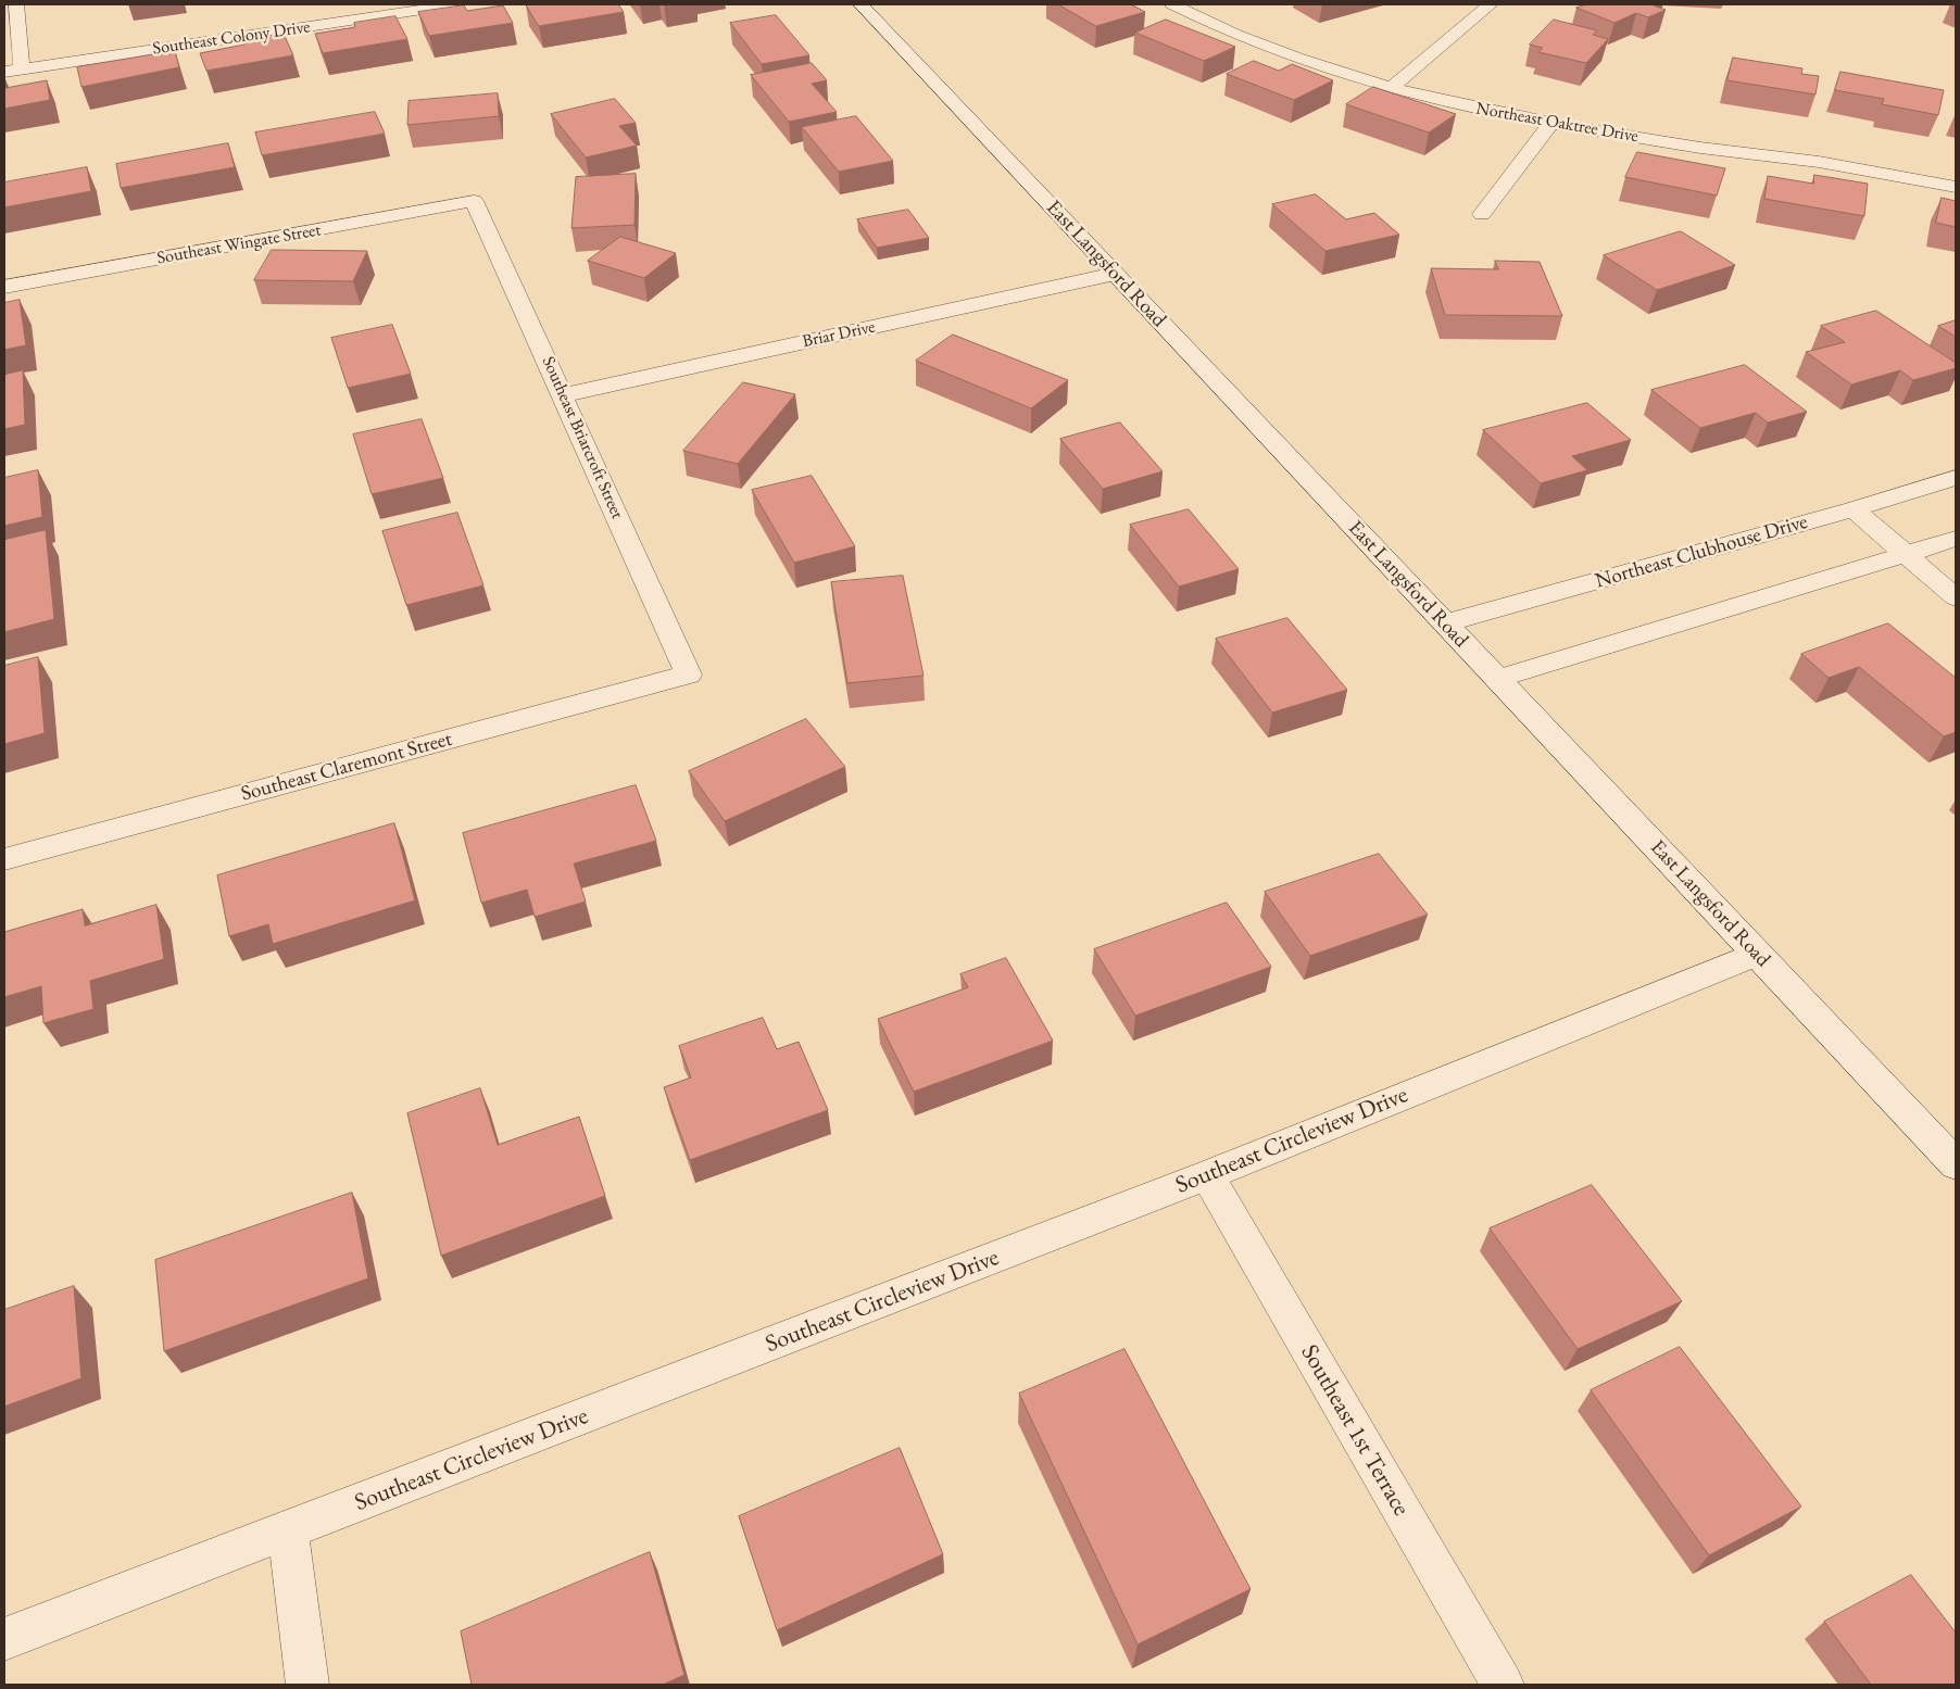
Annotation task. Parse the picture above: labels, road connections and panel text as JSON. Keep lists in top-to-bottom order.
{
  "streets": {
    "street": [
      "Southeast Colony Drive",
      "Northeast Oaktree Drive",
      "Southeast Wingate Street",
      "East Langsford Road",
      "Briar Drive",
      "Southeast Briarcroft Street",
      "Northeast Clubhouse Drive",
      "Southeast Claremont Street",
      "Southeast Circleview Drive",
      "Southeast 1st Terrace"
    ]
  },
  "crossings": [
    ["Southeast Wingate Street", "Southeast Briarcroft Street"],
    ["East Langsford Road", "Briar Drive"],
    ["East Langsford Road", "Northeast Clubhouse Drive"],
    ["East Langsford Road", "Southeast Circleview Drive"],
    ["Briar Drive", "Southeast Briarcroft Street"],
    ["Southeast Briarcroft Street", "Southeast Claremont Street"],
    ["Southeast Circleview Drive", "Southeast 1st Terrace"]
  ]
}
